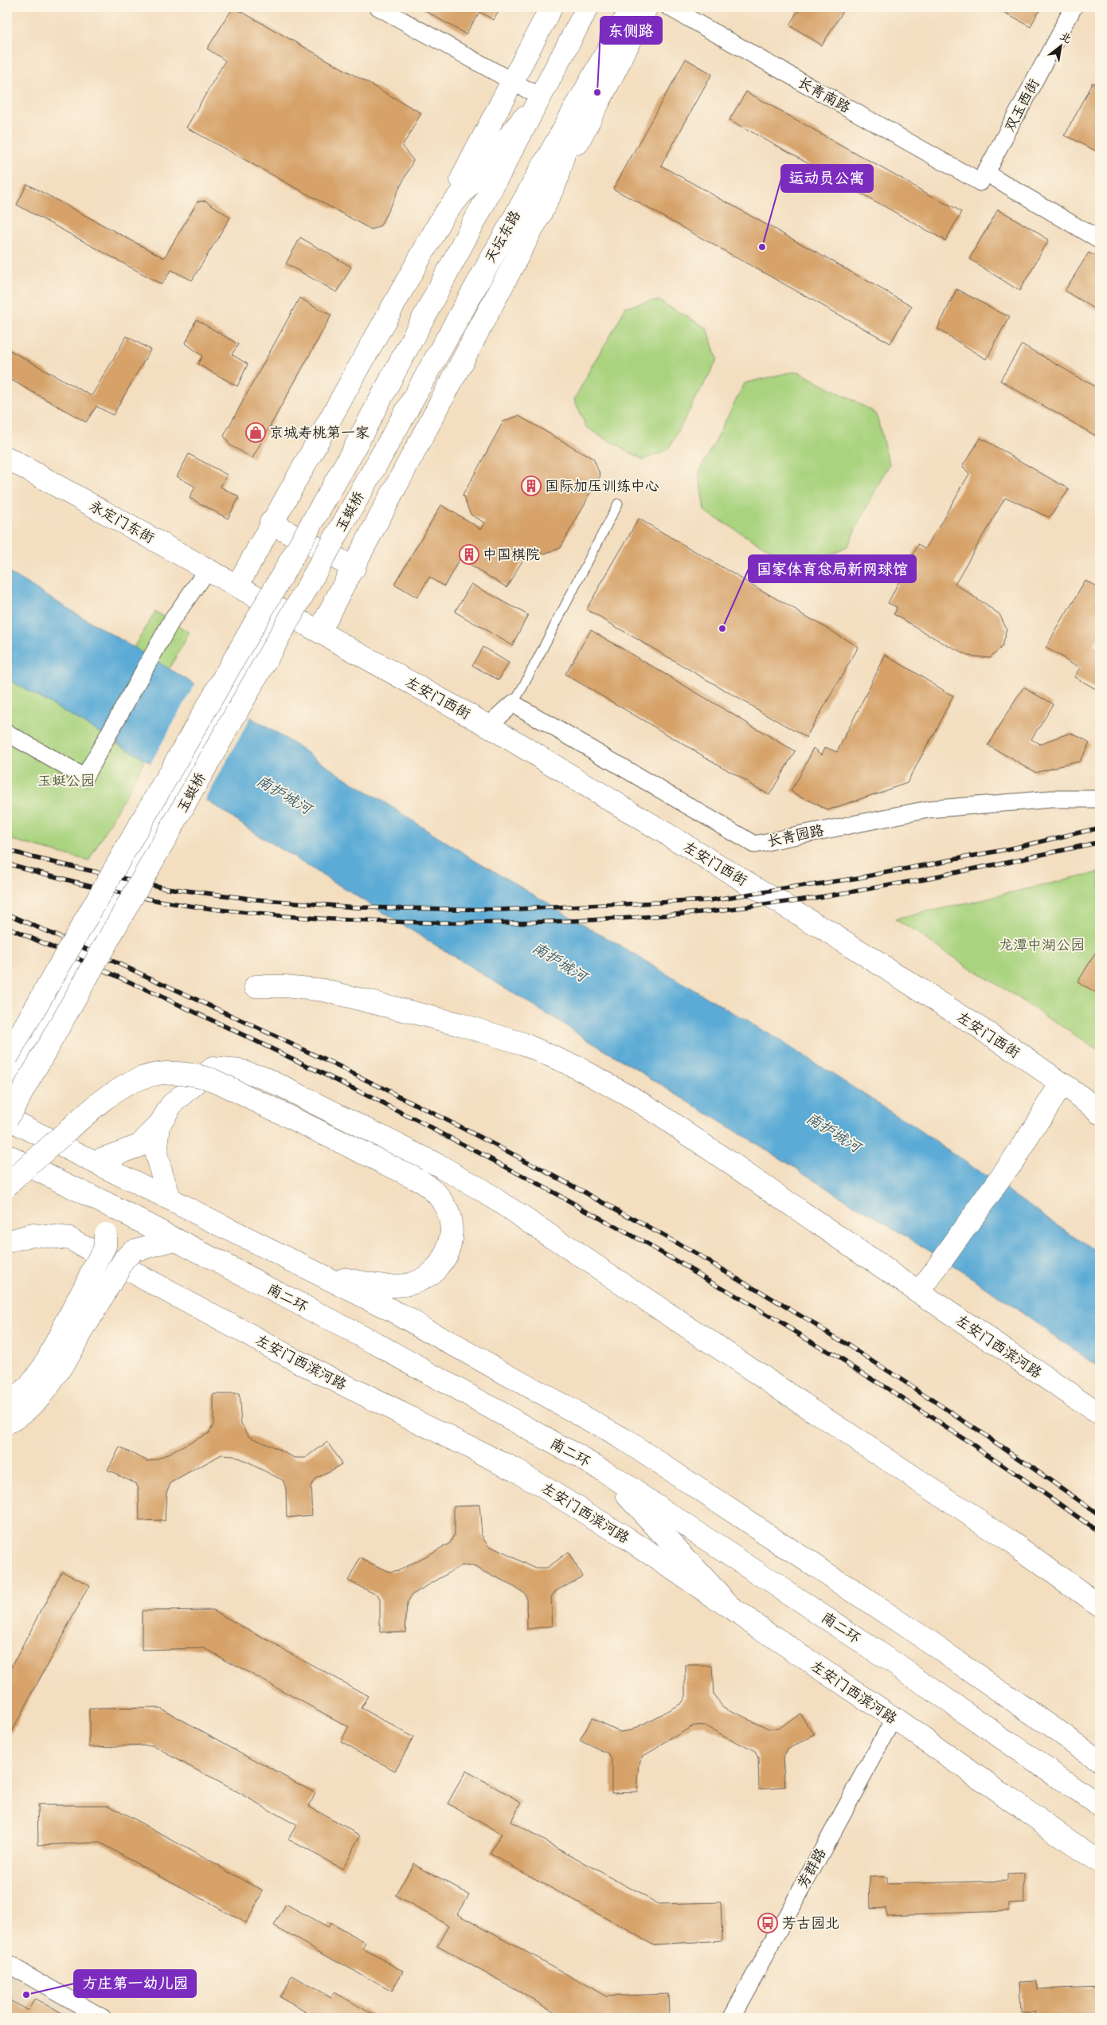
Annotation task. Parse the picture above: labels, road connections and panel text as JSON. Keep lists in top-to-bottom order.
{
  "streets": {
    "main road": [
      "天坛东路",
      "玉蜓桥",
      "永定门东街",
      "左安门西街",
      "南二环",
      "左安门西滨河路"
    ],
    "street": [
      "长青南路",
      "双玉西街",
      "长青园路",
      "芳群路"
    ]
  },
  "crossings": [
    ["长青南路", "双玉西街"],
    ["天坛东路", "玉蜓桥"],
    ["永定门东街", "左安门西街"],
    ["左安门西滨河路", "芳群路"]
  ],
  "water": ["南护城河"],
  "parks": ["玉蜓公园", "龙潭中湖公园"],
  "places": {
    "other": [
      "东侧路",
      "运动员公寓",
      "国家体育总局新网球馆",
      "方庄第一幼儿园"
    ],
    "shop": ["京城寿桃第一家"],
    "building": ["国际加压训练中心", "中国棋院"],
    "bus stop": ["芳古园北"]
  },
  "north": "top right"
}
